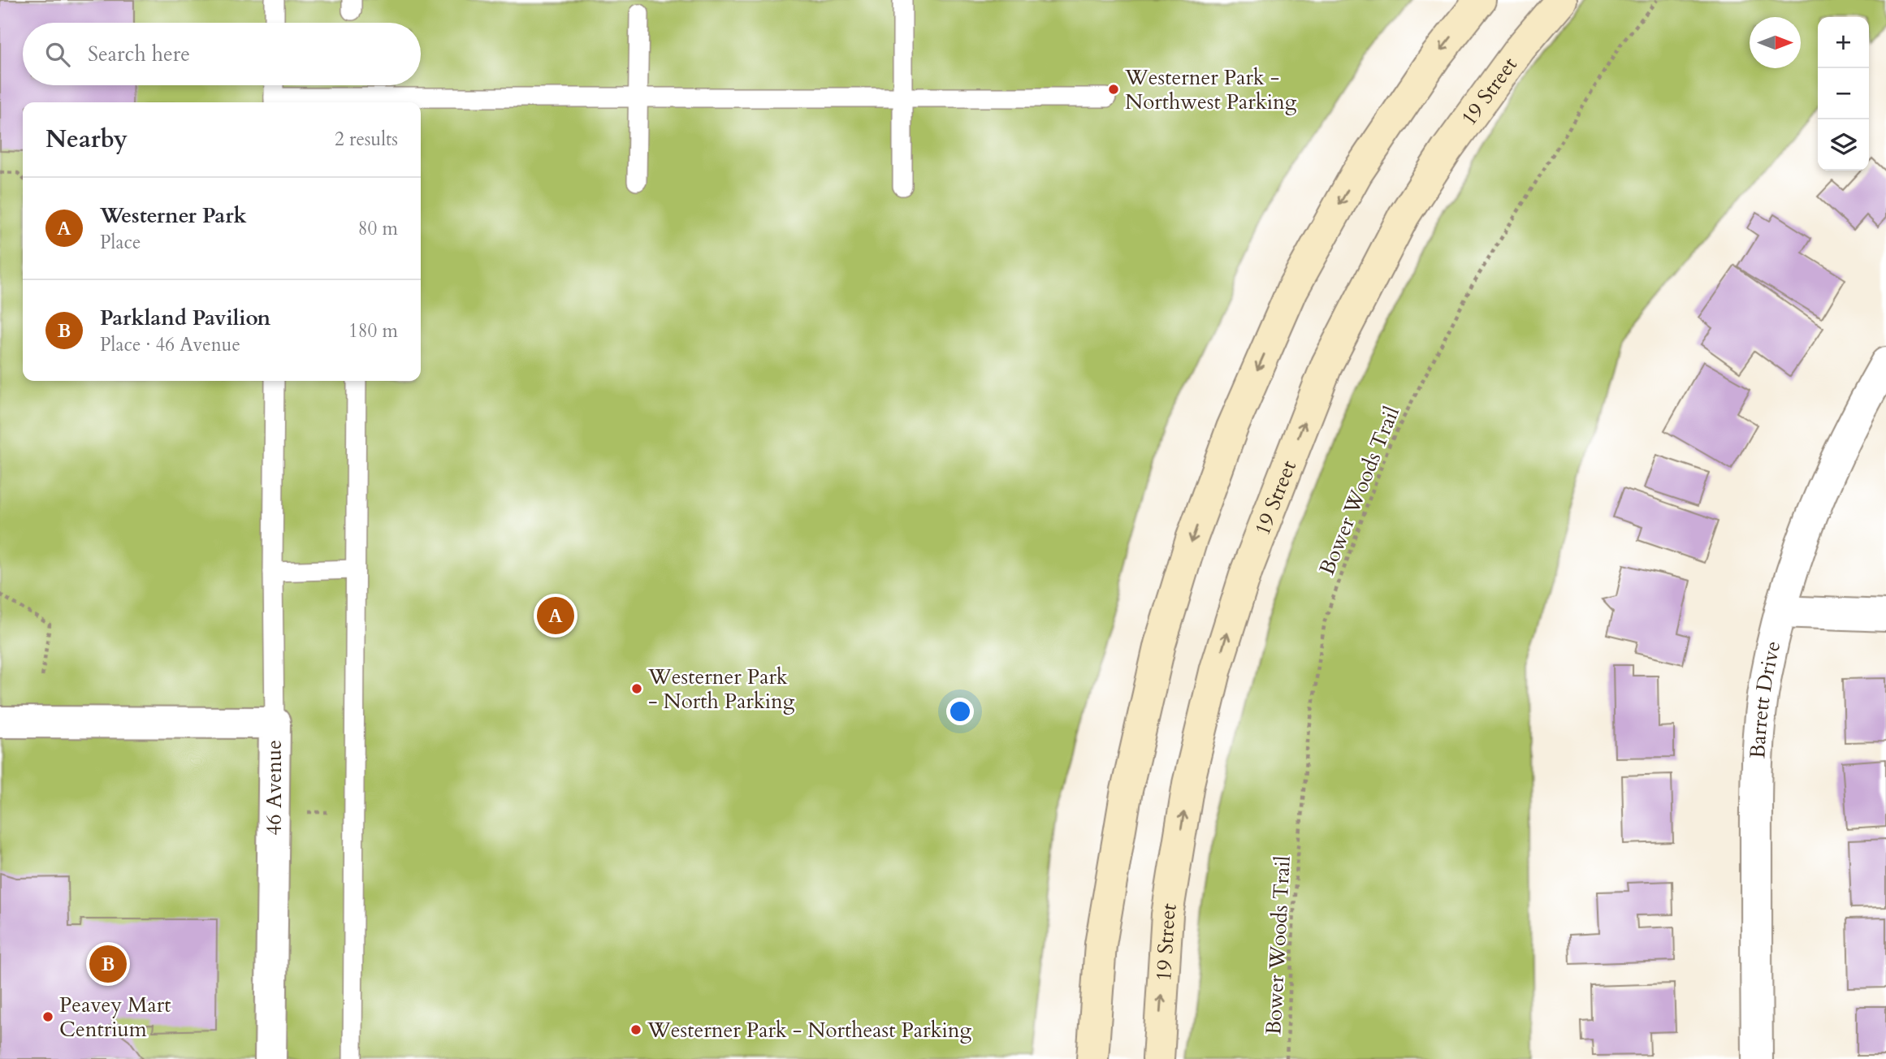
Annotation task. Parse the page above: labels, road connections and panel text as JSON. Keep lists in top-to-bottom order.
{
  "streets": {
    "main road": ["19 Street"],
    "street": ["Barrett Drive", "46 Avenue"],
    "path": ["Bower Woods Trail"]
  },
  "places": [
    "Westerner Park - Northwest Parking",
    "Westerner Park - North Parking",
    "Peavey Mart Centrium",
    "Westerner Park - Northeast Parking"
  ],
  "north": "right",
  "page": {
    "map_buttons": ["+", "−"],
    "search": "Search here",
    "heading": ["Nearby", "2 results"],
    "list": [
      {
        "mark": "A",
        "name": "Westerner Park",
        "note": "Place",
        "value": "80 m"
      },
      {
        "mark": "B",
        "name": "Parkland Pavilion",
        "note": "Place · 46 Avenue",
        "value": "180 m"
      }
    ],
    "pins": ["A", "B"]
  }
}
